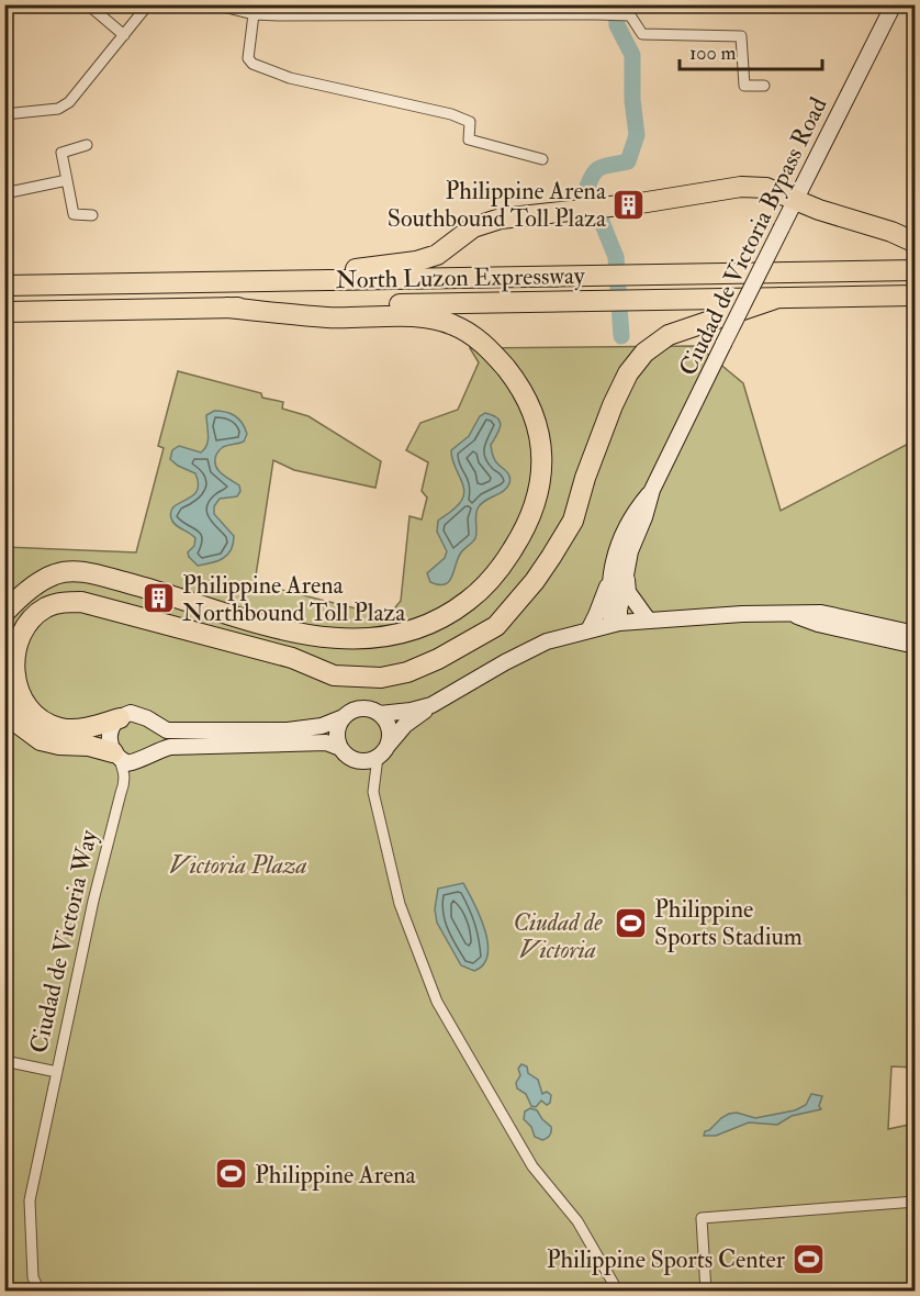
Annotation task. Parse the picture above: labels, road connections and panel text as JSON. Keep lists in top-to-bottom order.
{
  "streets": {
    "highway": ["North Luzon Expressway"],
    "main road": ["Ciudad de Victoria Bypass Road"],
    "street": ["Ciudad de Victoria Way"]
  },
  "parks": ["Victoria Plaza", "Ciudad de Victoria"],
  "places": {
    "building": ["Philippine Arena Southbound Toll Plaza", "Philippine Arena Northbound Toll Plaza"],
    "sports": ["Philippine Sports Stadium", "Philippine Arena", "Philippine Sports Center"]
  },
  "scale_bar": "100 m"
}
